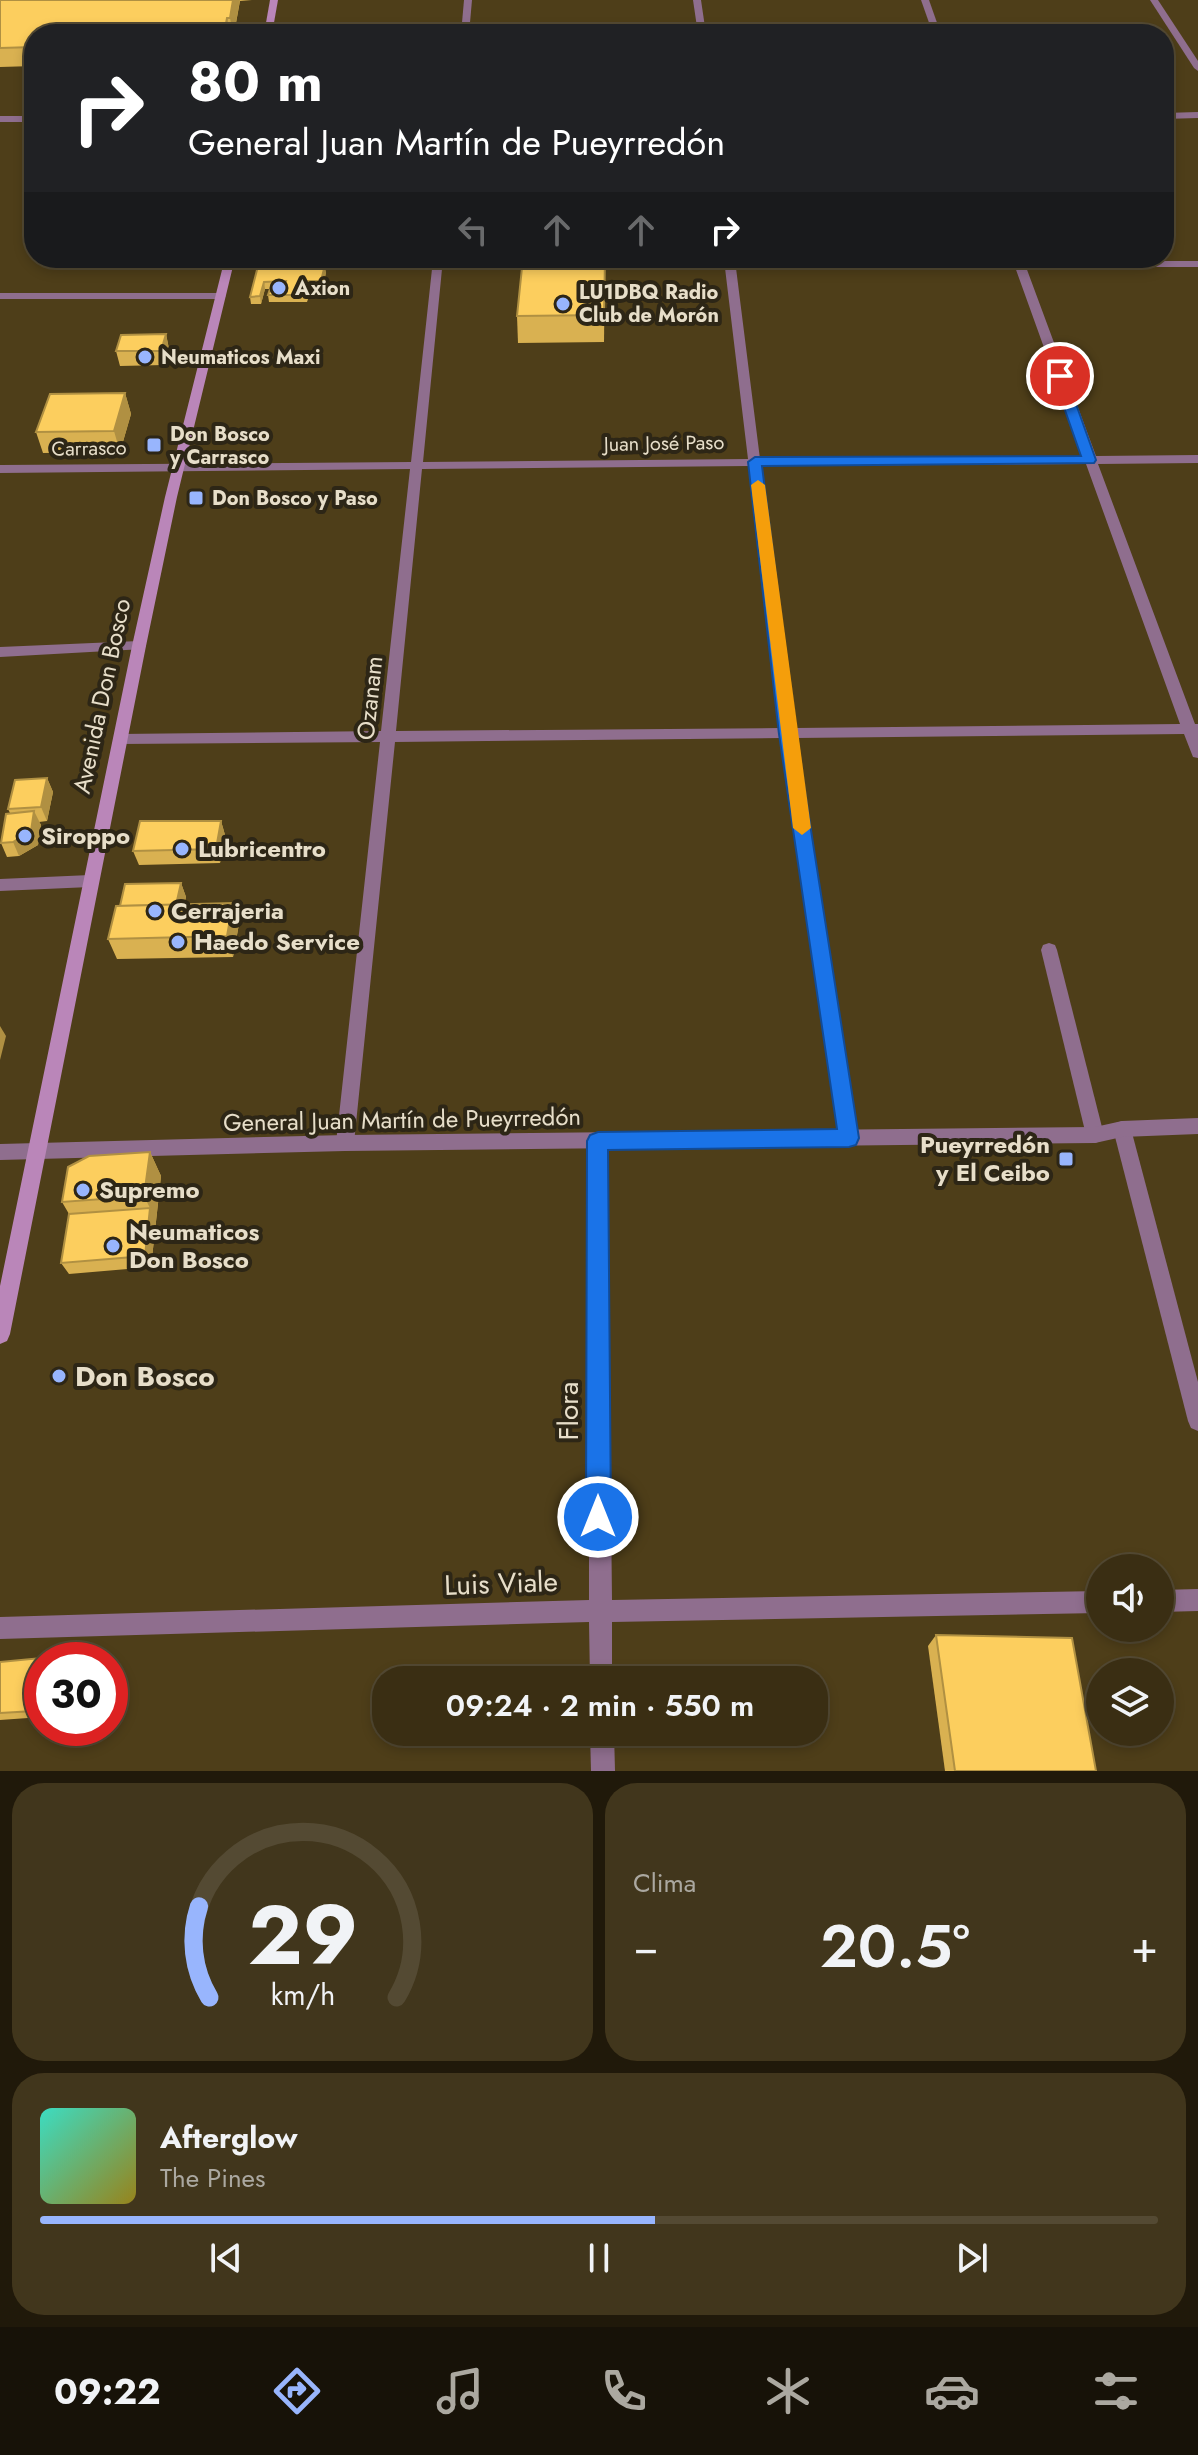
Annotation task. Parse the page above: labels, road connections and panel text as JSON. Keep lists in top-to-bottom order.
{
  "streets": {
    "main road": ["Avenida Don Bosco"],
    "street": [
      "Juan José Paso",
      "Carrasco",
      "Ozanam",
      "General Juan Martín de Pueyrredón",
      "Flora",
      "Luis Viale"
    ]
  },
  "crossings": [
    ["Juan José Paso", "Carrasco"],
    ["Juan José Paso", "Avenida Don Bosco"],
    ["Juan José Paso", "Ozanam"],
    ["Carrasco", "Avenida Don Bosco"],
    ["Avenida Don Bosco", "General Juan Martín de Pueyrredón"],
    ["Ozanam", "General Juan Martín de Pueyrredón"],
    ["General Juan Martín de Pueyrredón", "Flora"],
    ["Flora", "Luis Viale"]
  ],
  "places": {
    "other": [
      "Axion",
      "LU1DBQ Radio Club de Morón",
      "Neumaticos Maxi",
      "Siroppo",
      "Lubricentro",
      "Cerrajeria",
      "Haedo Service",
      "Supremo",
      "Neumaticos Don Bosco",
      "Don Bosco"
    ],
    "transit": ["Don Bosco y Carrasco", "Don Bosco y Paso", "Pueyrredón y El Ceibo"]
  },
  "page": {
    "turn": ["80 m", "General Juan Martín de Pueyrredón"],
    "limit": "30",
    "trip": "09:24 · 2 min · 550 m",
    "tile": "Clima",
    "heat": ["−", "20.5°", "+"],
    "song": ["Afterglow", "The Pines"],
    "tabs": "09:22",
    "gauge": ["29", "km/h"]
  }
}
